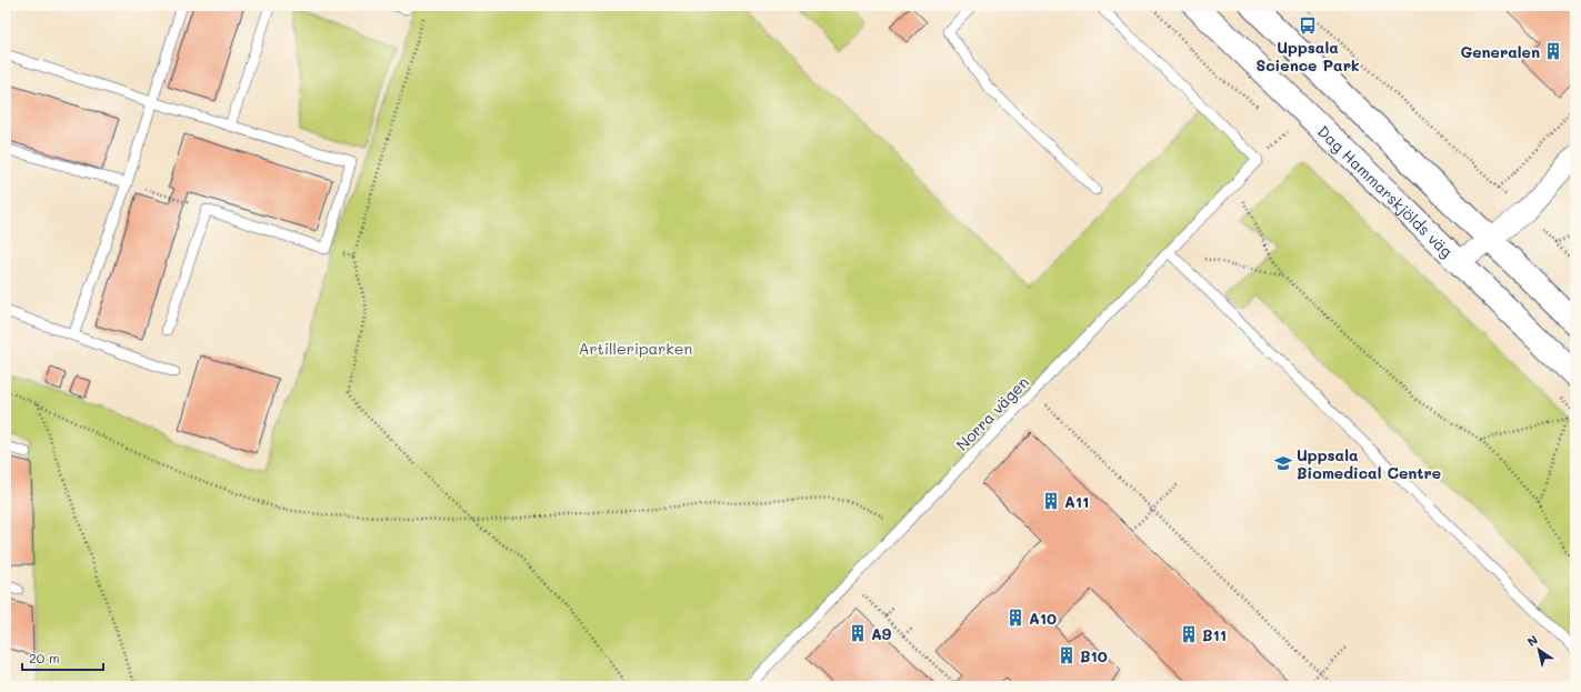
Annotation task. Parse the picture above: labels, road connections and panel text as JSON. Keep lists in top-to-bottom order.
{
  "streets": {
    "main road": ["Dag Hammarskjölds väg"],
    "lane": ["Norra vägen"]
  },
  "parks": ["Artilleriparken"],
  "places": {
    "bus stop": ["Uppsala Science Park"],
    "building": [
      "Generalen",
      "A11",
      "A10",
      "A9",
      "B11",
      "B10"
    ],
    "school or university": ["Uppsala Biomedical Centre"]
  },
  "scale_bar": "20 m",
  "north": "top left"
}
